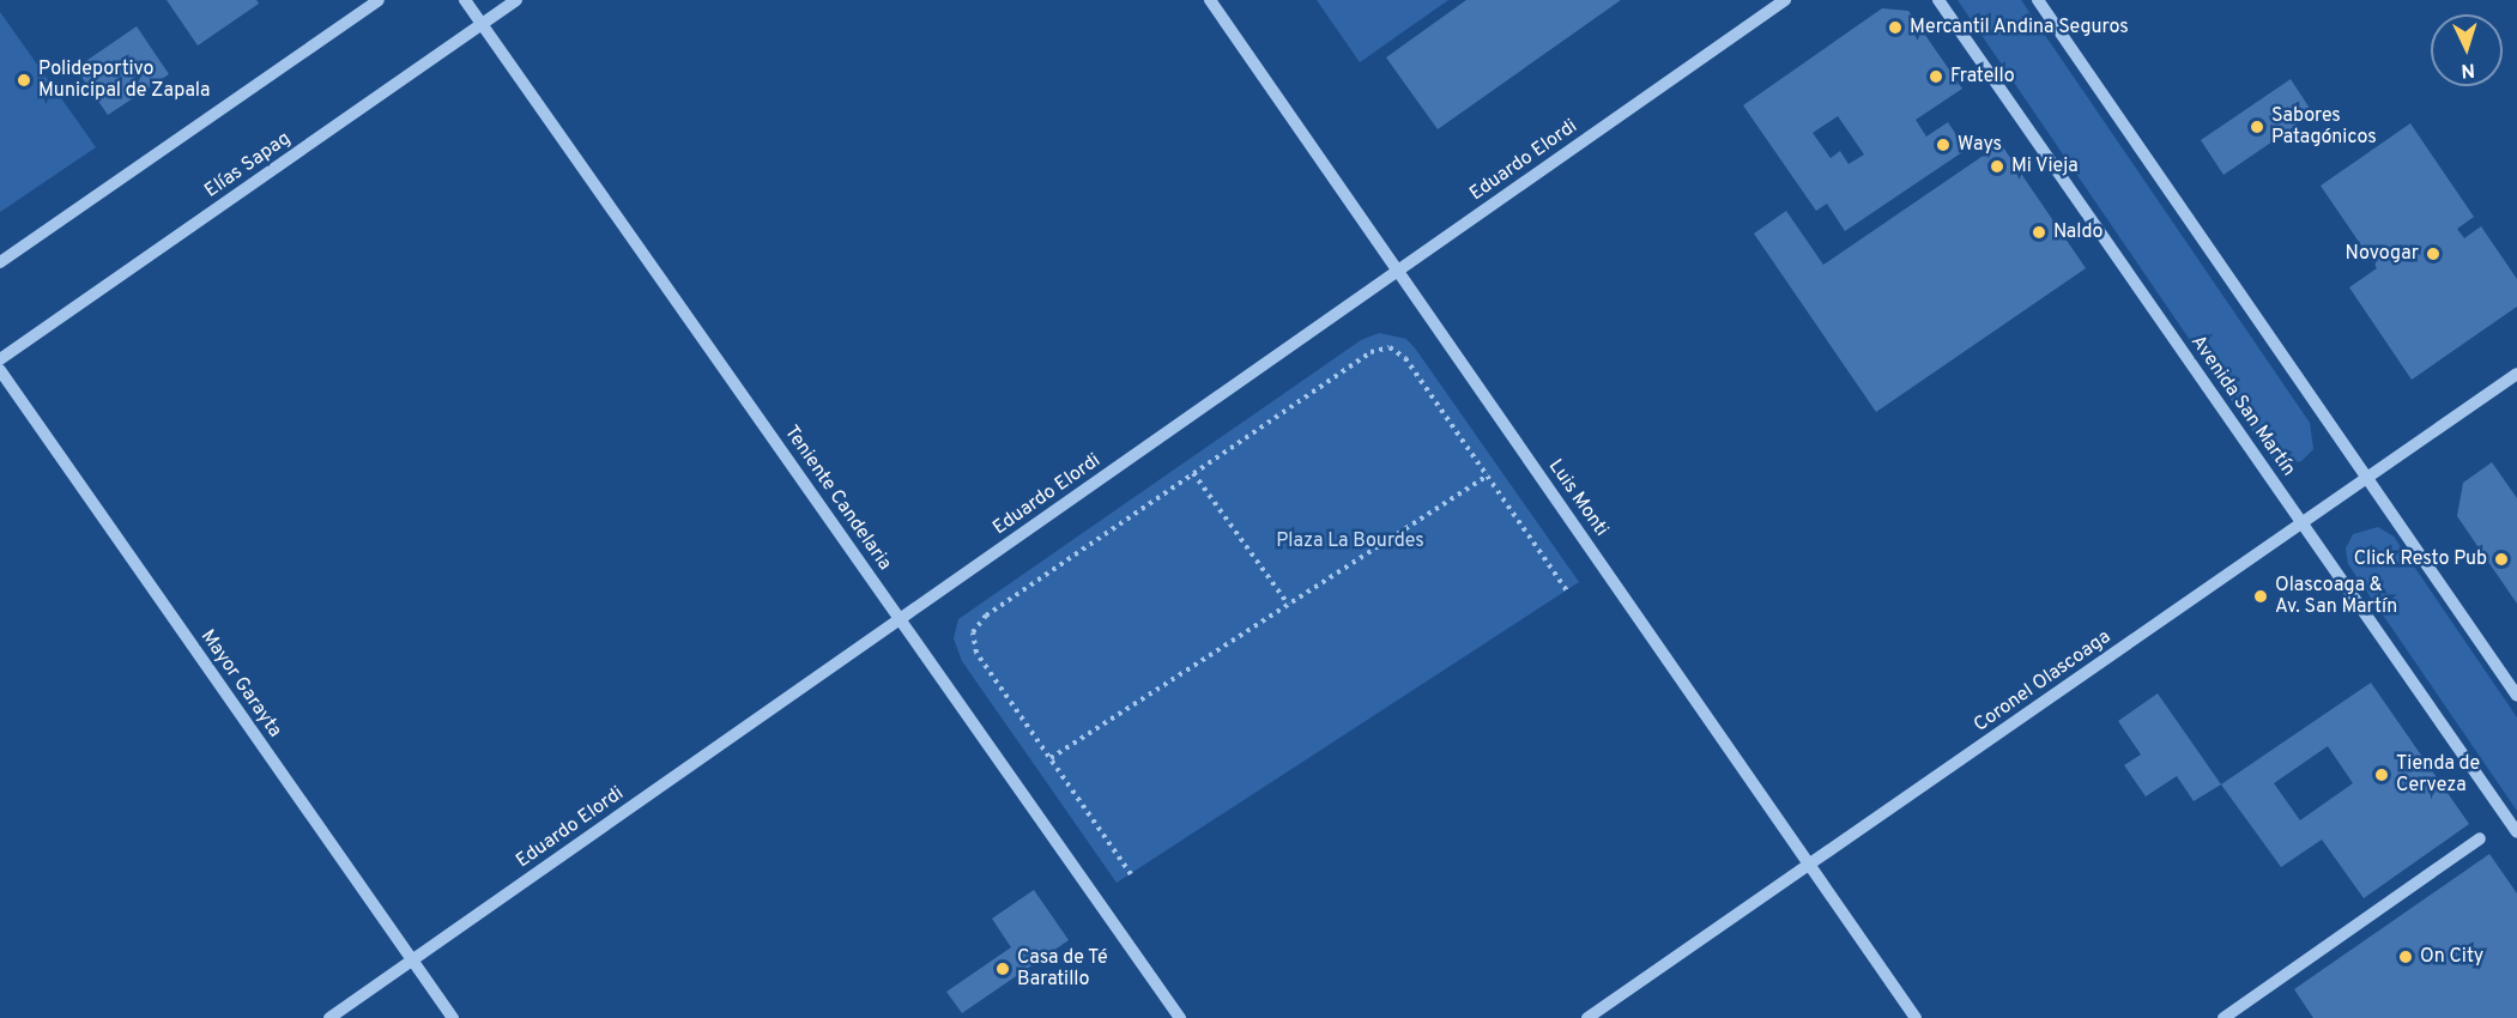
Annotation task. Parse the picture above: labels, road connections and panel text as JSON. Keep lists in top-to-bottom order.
{
  "streets": {
    "street": [
      "Eduardo Elordi",
      "Elías Sapag",
      "Avenida San Martín",
      "Teniente Candelaria",
      "Luis Monti",
      "Coronel Olascoaga",
      "Mayor Garayta"
    ]
  },
  "crossings": [
    ["Eduardo Elordi", "Teniente Candelaria"],
    ["Eduardo Elordi", "Luis Monti"],
    ["Eduardo Elordi", "Mayor Garayta"],
    ["Elías Sapag", "Teniente Candelaria"],
    ["Avenida San Martín", "Coronel Olascoaga"],
    ["Luis Monti", "Coronel Olascoaga"]
  ],
  "parks": ["Plaza La Bourdes"],
  "places": [
    "Mercantil Andina Seguros",
    "Fratello",
    "Polideportivo Municipal de Zapala",
    "Sabores Patagónicos",
    "Ways",
    "Mi Vieja",
    "Naldo",
    "Novogar",
    "Click Resto Pub",
    "Olascoaga & Av. San Martín",
    "Tienda de Cerveza",
    "On City",
    "Casa de Té Baratillo"
  ],
  "north": "bottom"
}
